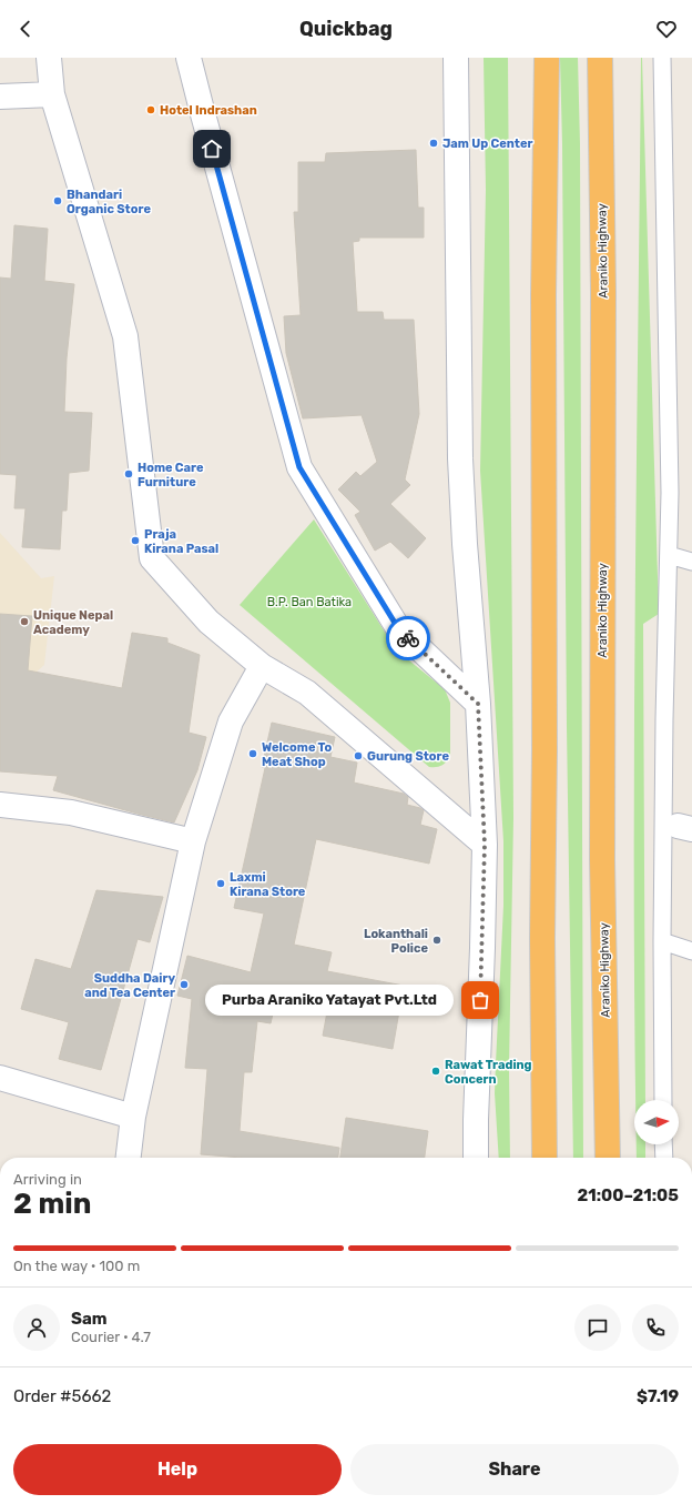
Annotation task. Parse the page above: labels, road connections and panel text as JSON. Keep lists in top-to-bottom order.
{
  "streets": {
    "highway": ["Araniko Highway"]
  },
  "parks": ["B.P. Ban Batika"],
  "places": [
    "Hotel Indrashan",
    "Jam Up Center",
    "Bhandari Organic Store",
    "Home Care Furniture",
    "Praja Kirana Pasal",
    "Unique Nepal Academy",
    "Welcome To Meat Shop",
    "Gurung Store",
    "Laxmi Kirana Store",
    "Lokanthali Police",
    "Suddha Dairy and Tea Center",
    "Purba Araniko Yatayat Pvt.Ltd",
    "Rawat Trading Concern"
  ],
  "north": "right",
  "page": {
    "header": "Quickbag",
    "bubble": "Purba Araniko Yatayat Pvt.Ltd",
    "heading": ["2 min", "Arriving in", "21:00–21:05"],
    "panel": [
      "Sam",
      "Courier · 4.7",
      "Order #5662",
      "$7.19"
    ],
    "bar": "On the way · 100 m",
    "buttons": ["Help", "Share"]
  }
}
